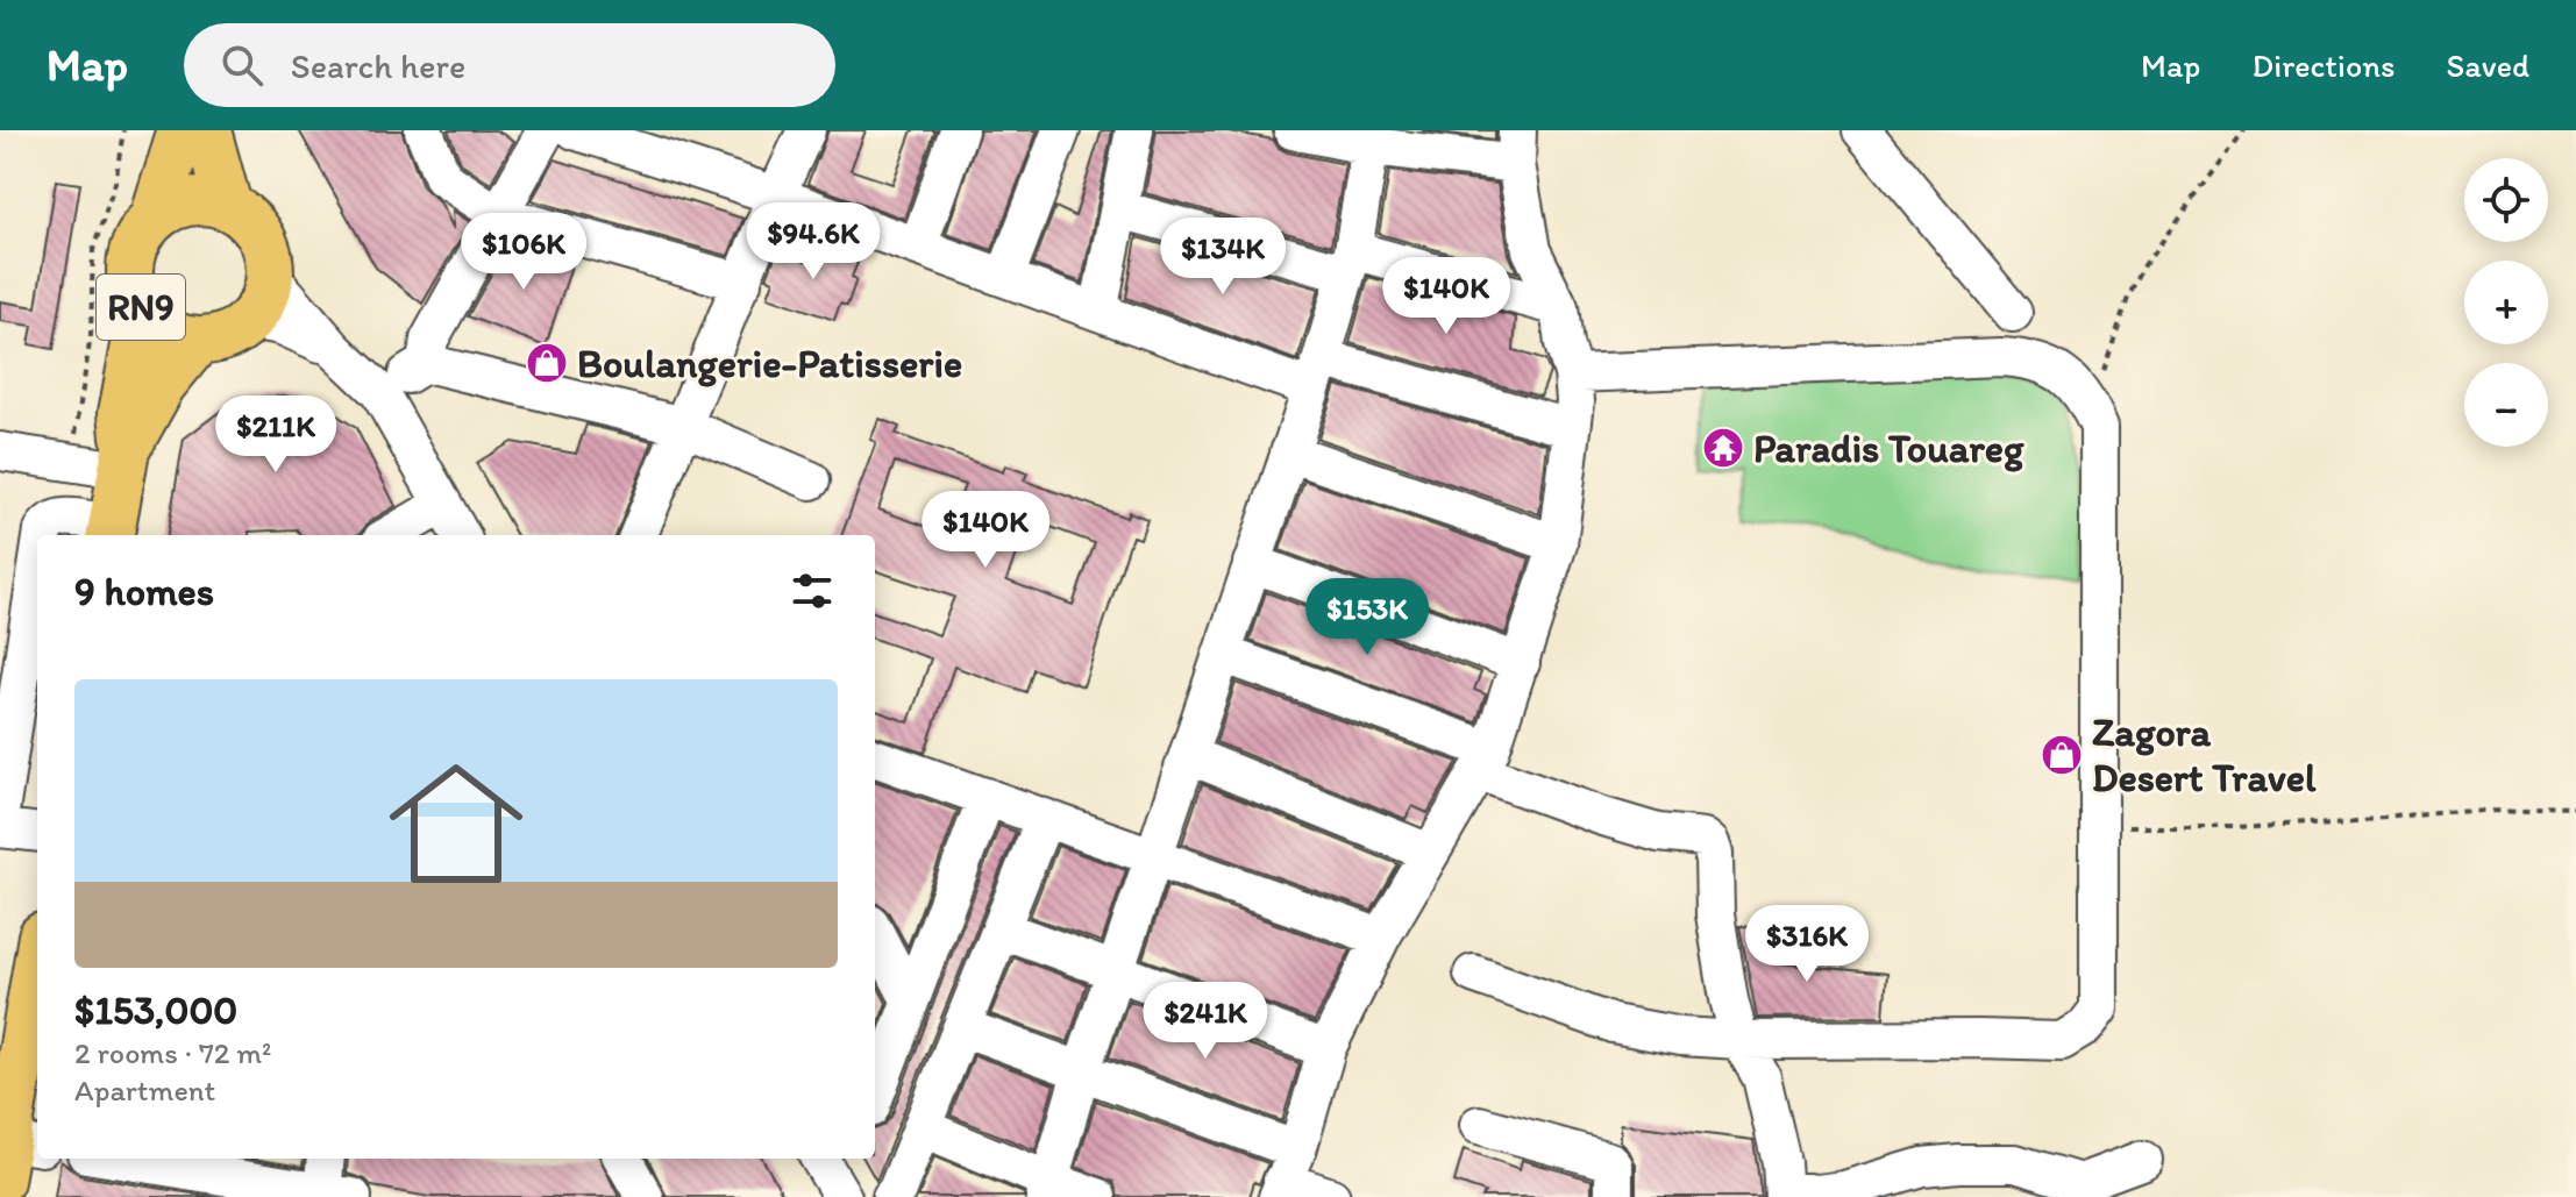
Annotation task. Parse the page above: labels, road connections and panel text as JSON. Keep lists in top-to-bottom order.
{
  "streets": {
    "main road": ["RN9"]
  },
  "places": {
    "shop": ["Boulangerie-Patisserie", "Zagora Desert Travel"],
    "temple": ["Paradis Touareg"]
  },
  "page": {
    "header": "Map",
    "search": "Search here",
    "nav": ["Map", "Directions", "Saved"],
    "map_buttons": ["+", "−"],
    "price": [
      "$94.6K",
      "$106K",
      "$134K",
      "$140K",
      "$211K",
      "$140K",
      "$153K",
      "$316K",
      "$241K"
    ],
    "heading": "9 homes",
    "list": [
      {
        "name": "$153,000",
        "note": "2 rooms · 72 m² · Apartment"
      }
    ]
  }
}
